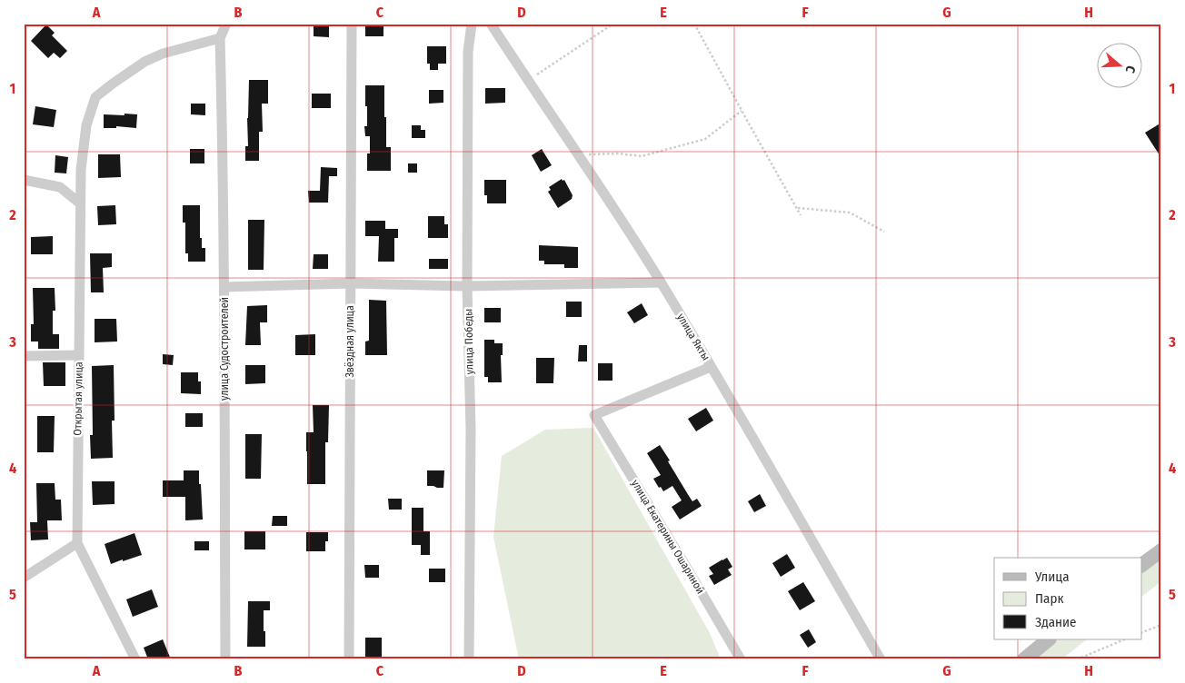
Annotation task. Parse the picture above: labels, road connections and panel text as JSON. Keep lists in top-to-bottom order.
{
  "streets": {
    "street": [
      "улица Якты",
      "Звёздная улица",
      "улица Победы",
      "улица Судостроителей",
      "Открытая улица",
      "улица Екатерины Ошариной"
    ]
  },
  "crossings": [
    ["улица Якты", "улица Екатерины Ошариной"],
    ["улица Судостроителей", "Открытая улица"]
  ],
  "legend": ["Улица", "Парк", "Здание"],
  "north": "right",
  "grid": {
    "columns": [
      "A",
      "B",
      "C",
      "D",
      "E",
      "F",
      "G",
      "H"
    ],
    "rows": [
      "1",
      "2",
      "3",
      "4",
      "5"
    ]
  }
}
